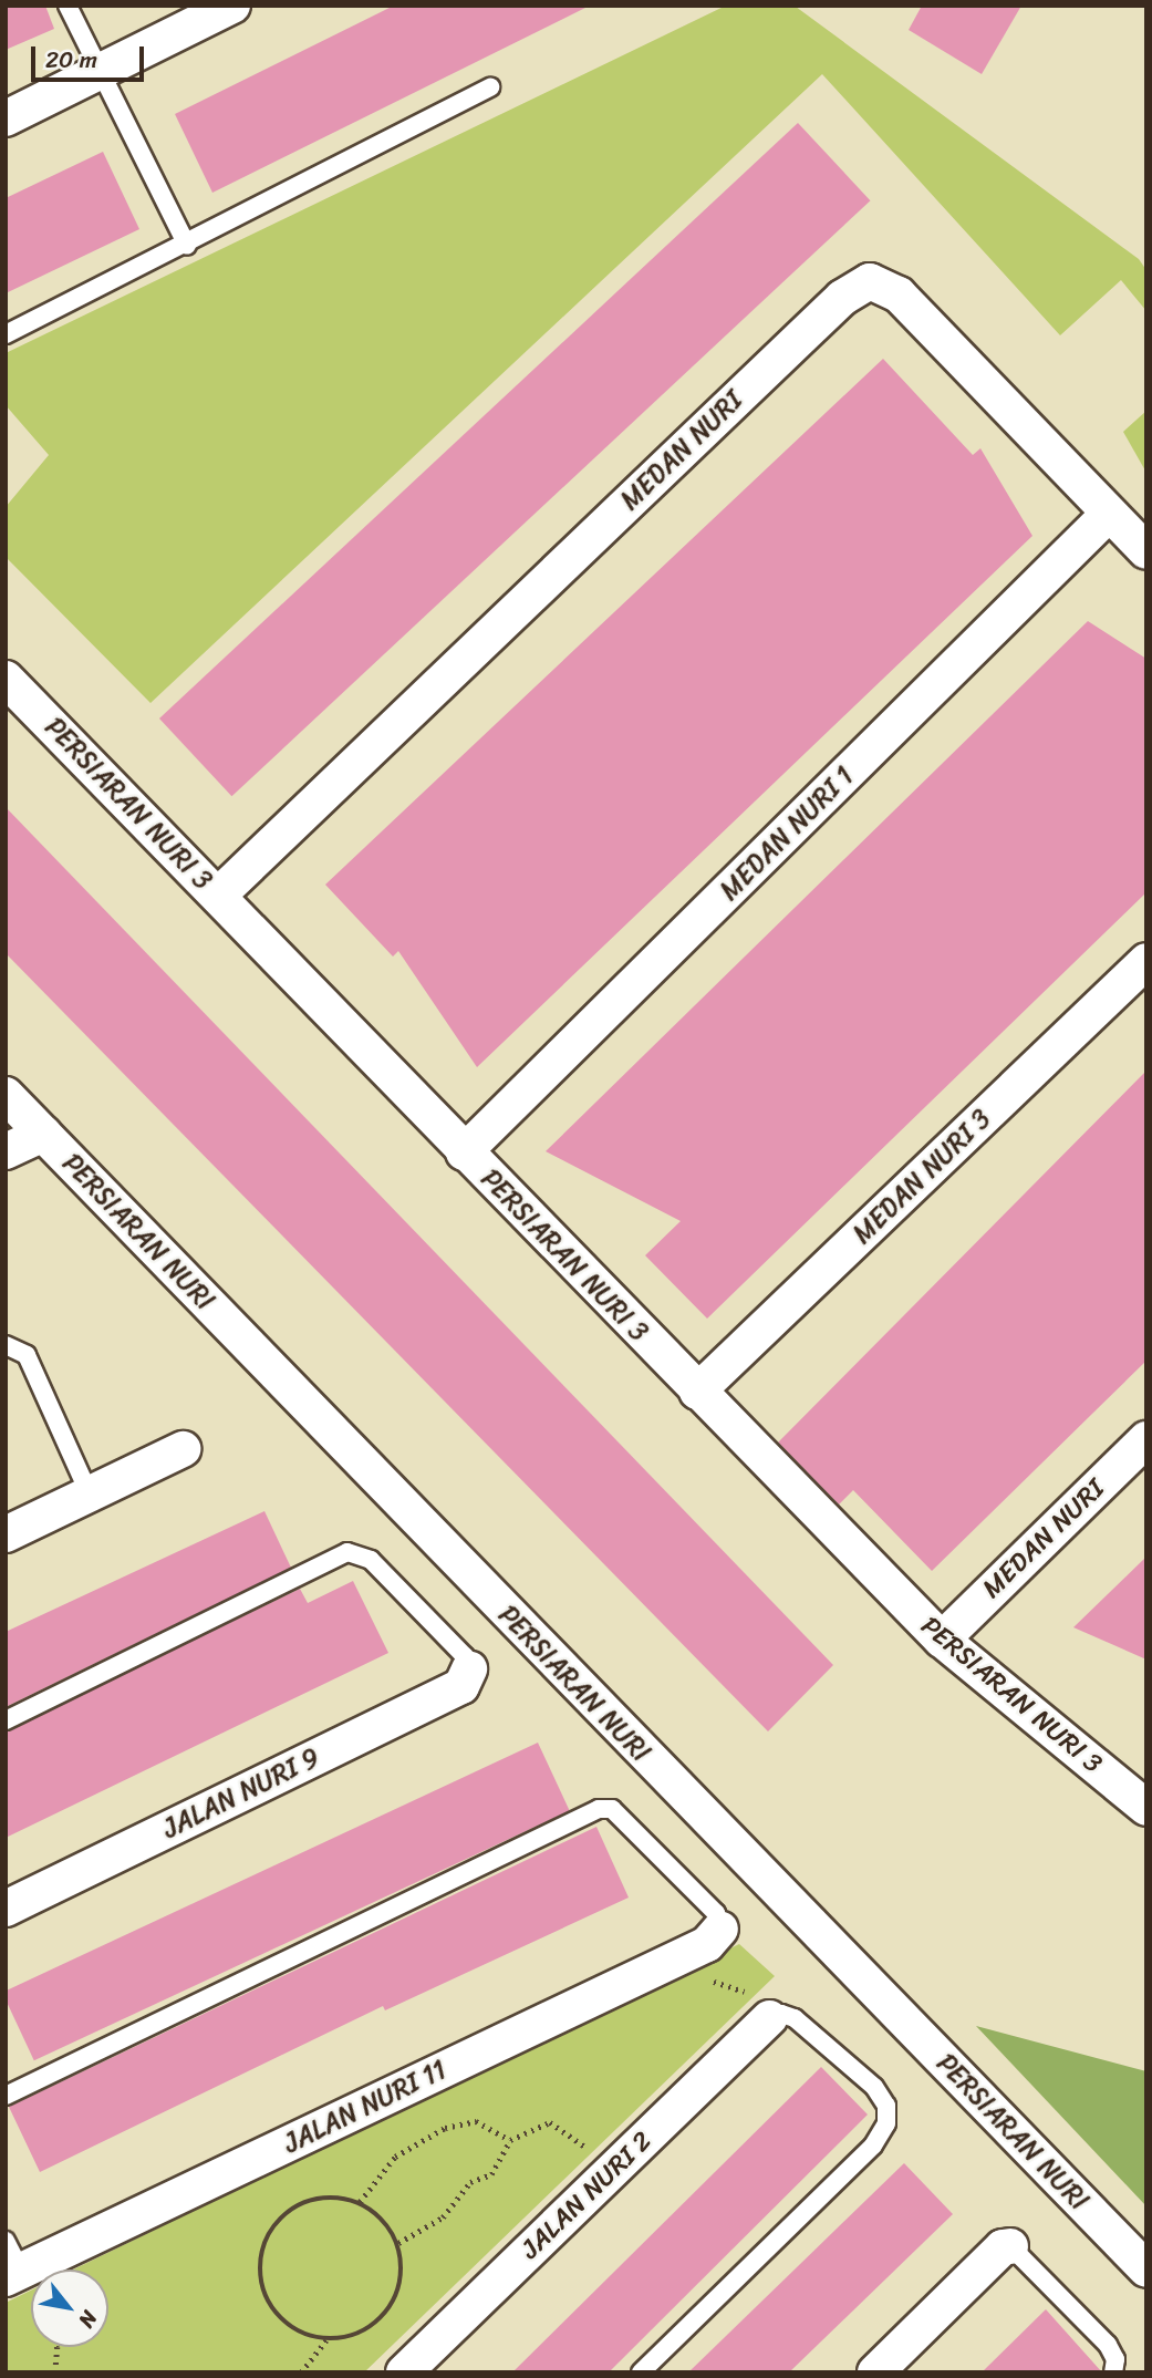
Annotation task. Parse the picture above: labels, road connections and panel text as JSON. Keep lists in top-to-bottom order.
{
  "streets": {
    "street": [
      "MEDAN NURI",
      "PERSIARAN NURI 3",
      "MEDAN NURI 1",
      "MEDAN NURI 3",
      "PERSIARAN NURI",
      "JALAN NURI 9",
      "JALAN NURI 11",
      "JALAN NURI 2"
    ]
  },
  "crossings": [
    ["MEDAN NURI", "PERSIARAN NURI 3"],
    ["MEDAN NURI", "MEDAN NURI 1"],
    ["PERSIARAN NURI 3", "MEDAN NURI 1"],
    ["PERSIARAN NURI 3", "MEDAN NURI 3"]
  ],
  "scale_bar": "20 m",
  "north": "bottom right"
}
